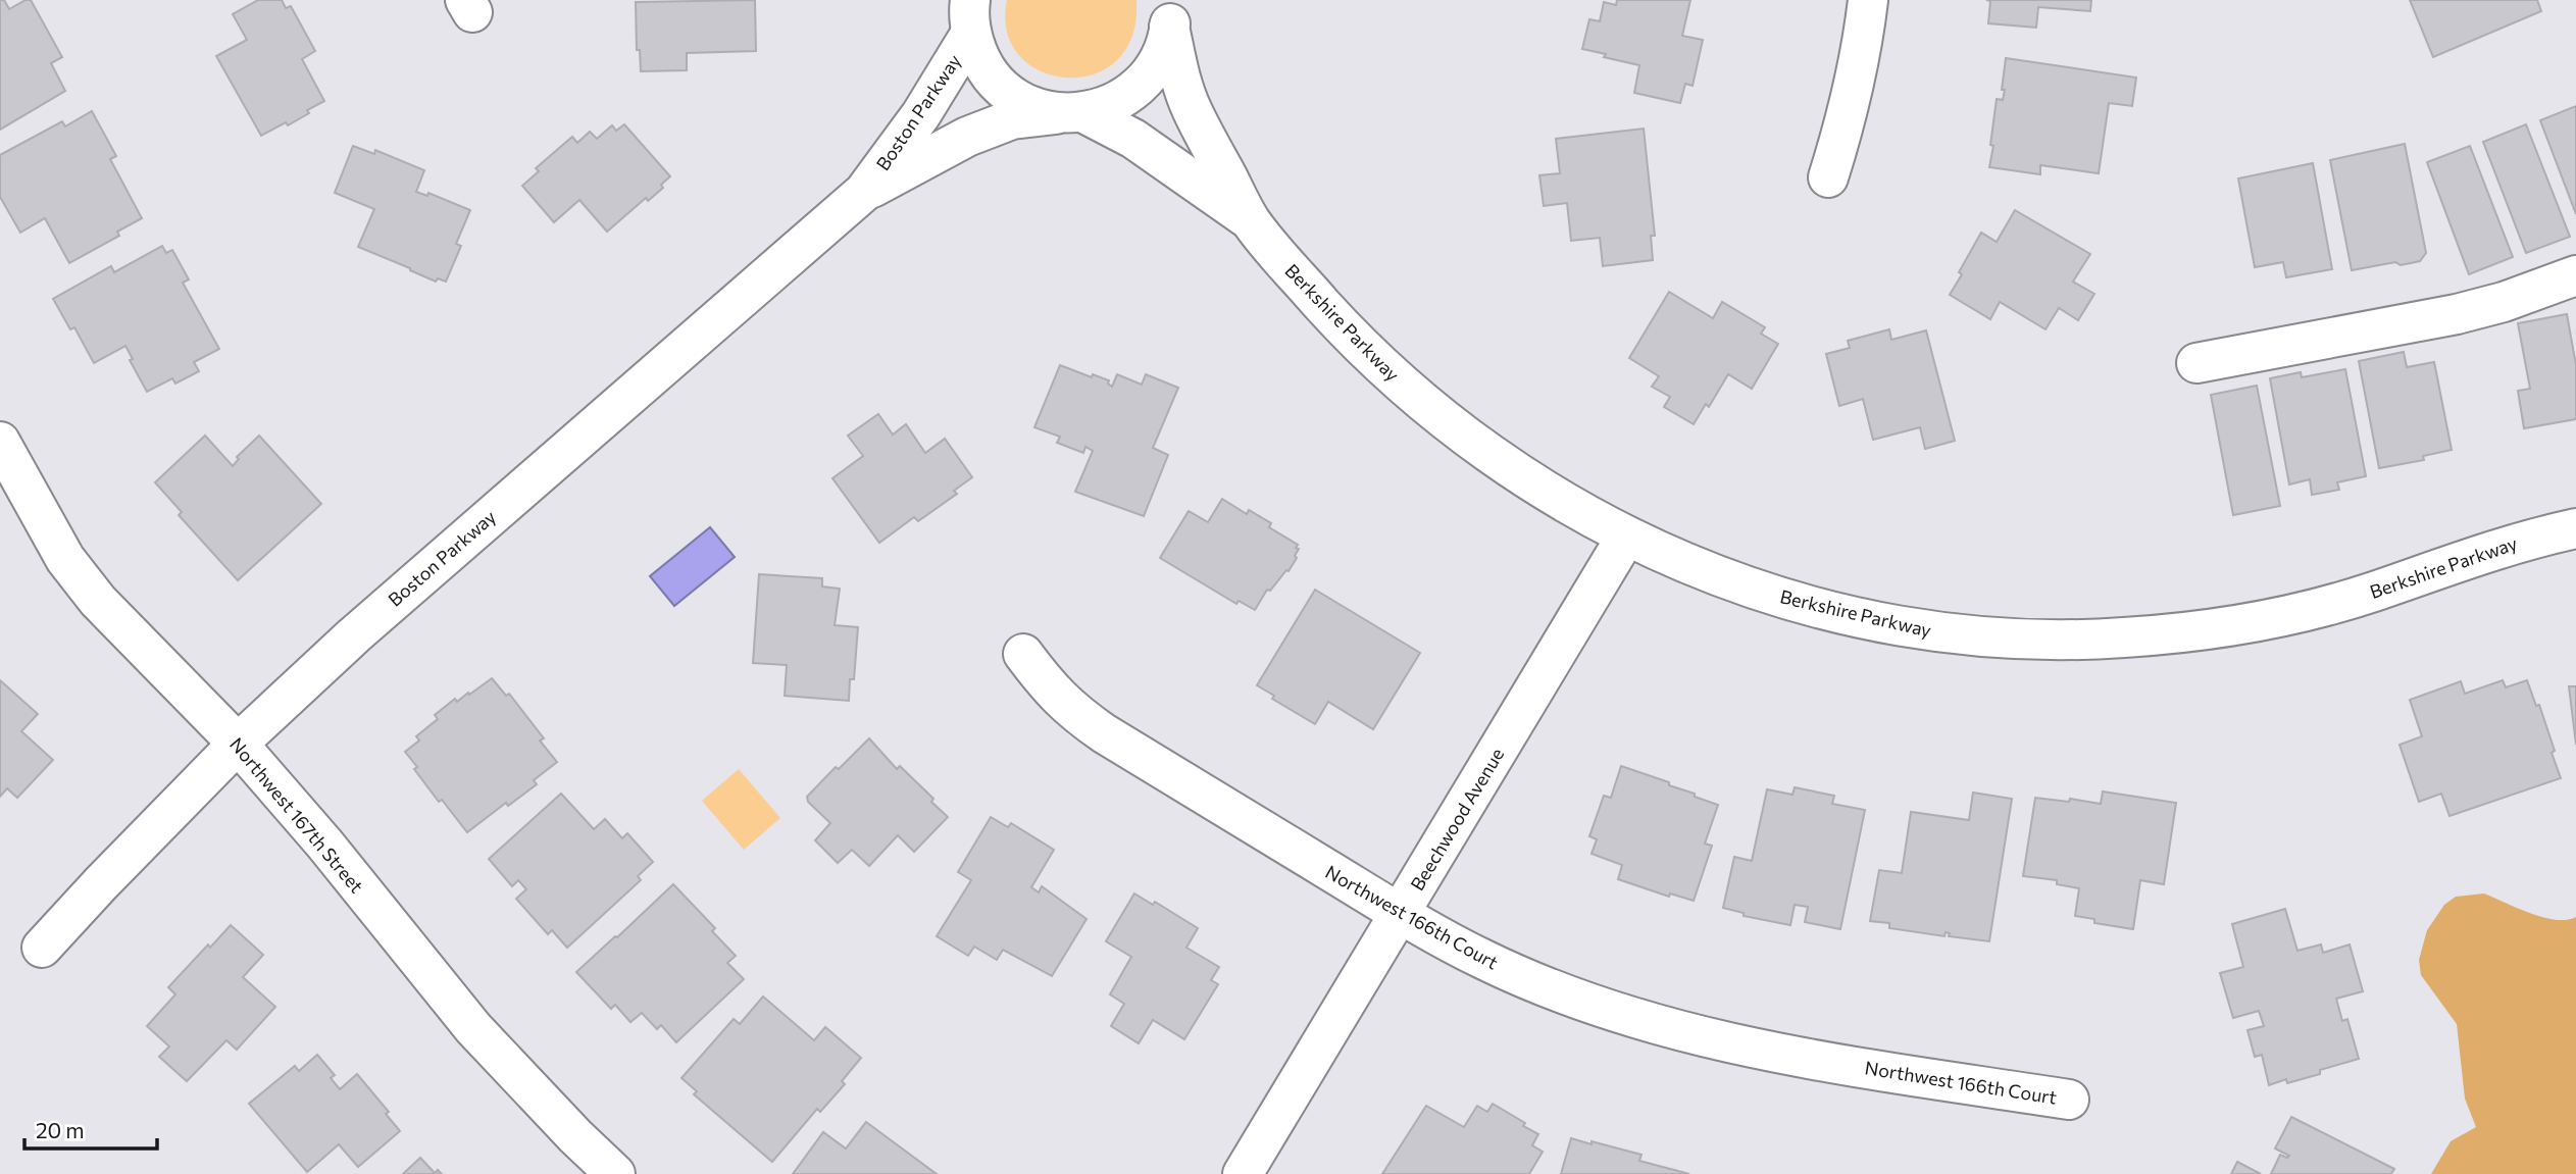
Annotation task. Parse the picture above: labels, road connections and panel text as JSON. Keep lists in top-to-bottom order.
{
  "streets": {
    "street": [
      "Boston Parkway",
      "Berkshire Parkway",
      "Northwest 167th Street",
      "Beechwood Avenue",
      "Northwest 166th Court"
    ]
  },
  "crossings": [
    ["Boston Parkway", "Berkshire Parkway"],
    ["Boston Parkway", "Northwest 167th Street"],
    ["Berkshire Parkway", "Beechwood Avenue"],
    ["Beechwood Avenue", "Northwest 166th Court"]
  ],
  "scale_bar": "20 m"
}
